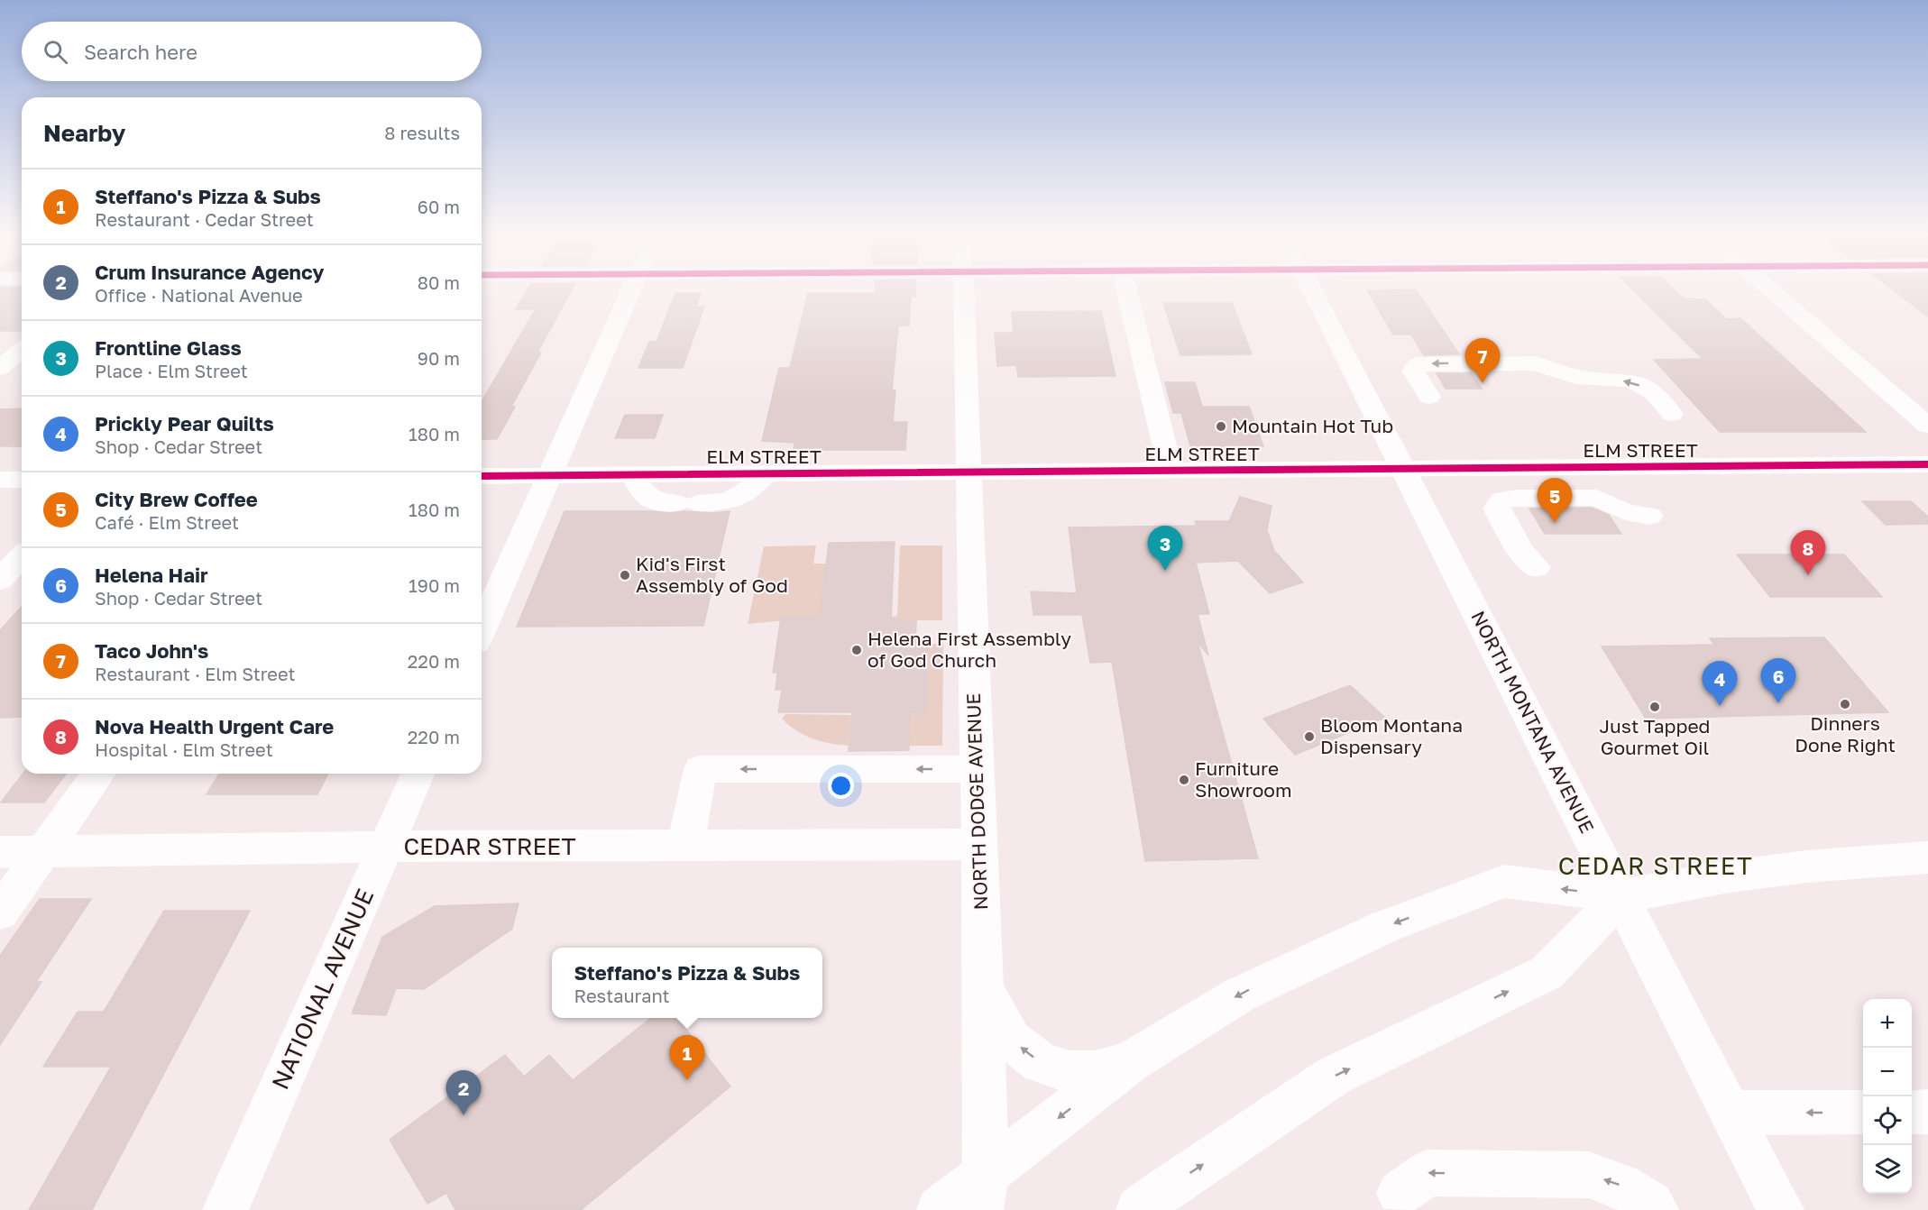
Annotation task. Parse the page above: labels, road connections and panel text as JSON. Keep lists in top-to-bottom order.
{
  "streets": {
    "street": [
      "ELM STREET",
      "NORTH MONTANA AVENUE",
      "NORTH DODGE AVENUE",
      "CEDAR STREET",
      "NATIONAL AVENUE"
    ]
  },
  "crossings": [
    ["ELM STREET", "NORTH MONTANA AVENUE"],
    ["ELM STREET", "NORTH DODGE AVENUE"],
    ["NORTH DODGE AVENUE", "CEDAR STREET"],
    ["CEDAR STREET", "NATIONAL AVENUE"]
  ],
  "districts": ["CEDAR STREET"],
  "places": [
    "Mountain Hot Tub",
    "Kid's First Assembly of God",
    "Helena First Assembly of God Church",
    "Dinners Done Right",
    "Just Tapped Gourmet Oil",
    "Bloom Montana Dispensary",
    "Furniture Showroom"
  ],
  "page": {
    "search": "Search here",
    "heading": ["Nearby", "8 results"],
    "list": [
      {
        "mark": "1",
        "name": "Steffano's Pizza & Subs",
        "note": "Restaurant · Cedar Street",
        "value": "60 m"
      },
      {
        "mark": "2",
        "name": "Crum Insurance Agency",
        "note": "Office · National Avenue",
        "value": "80 m"
      },
      {
        "mark": "3",
        "name": "Frontline Glass",
        "note": "Place · Elm Street",
        "value": "90 m"
      },
      {
        "mark": "4",
        "name": "Prickly Pear Quilts",
        "note": "Shop · Cedar Street",
        "value": "180 m"
      },
      {
        "mark": "5",
        "name": "City Brew Coffee",
        "note": "Café · Elm Street",
        "value": "180 m"
      },
      {
        "mark": "6",
        "name": "Helena Hair",
        "note": "Shop · Cedar Street",
        "value": "190 m"
      },
      {
        "mark": "7",
        "name": "Taco John's",
        "note": "Restaurant · Elm Street",
        "value": "220 m"
      },
      {
        "mark": "8",
        "name": "Nova Health Urgent Care",
        "note": "Hospital · Elm Street",
        "value": "220 m"
      }
    ],
    "pins": [
      "7",
      "5",
      "3",
      "8",
      "6",
      "4",
      "1",
      "2"
    ],
    "popup": ["Steffano's Pizza & Subs", "Restaurant"],
    "map_buttons": ["+", "−"]
  }
}
